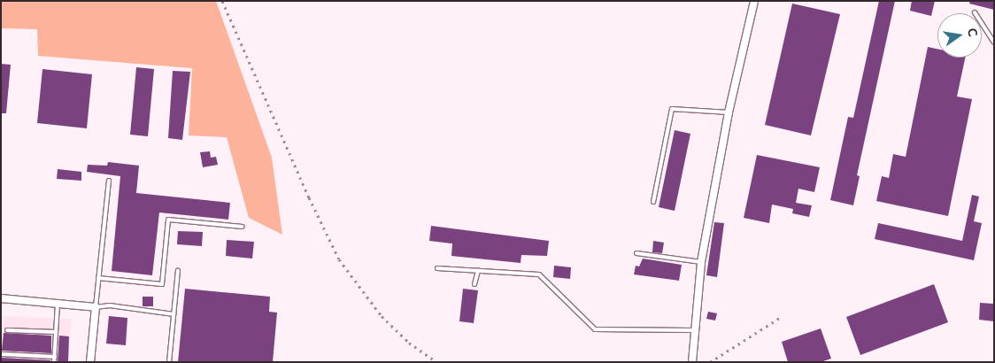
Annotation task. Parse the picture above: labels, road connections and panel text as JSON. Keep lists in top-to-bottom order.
{
  "north": "right"
}
